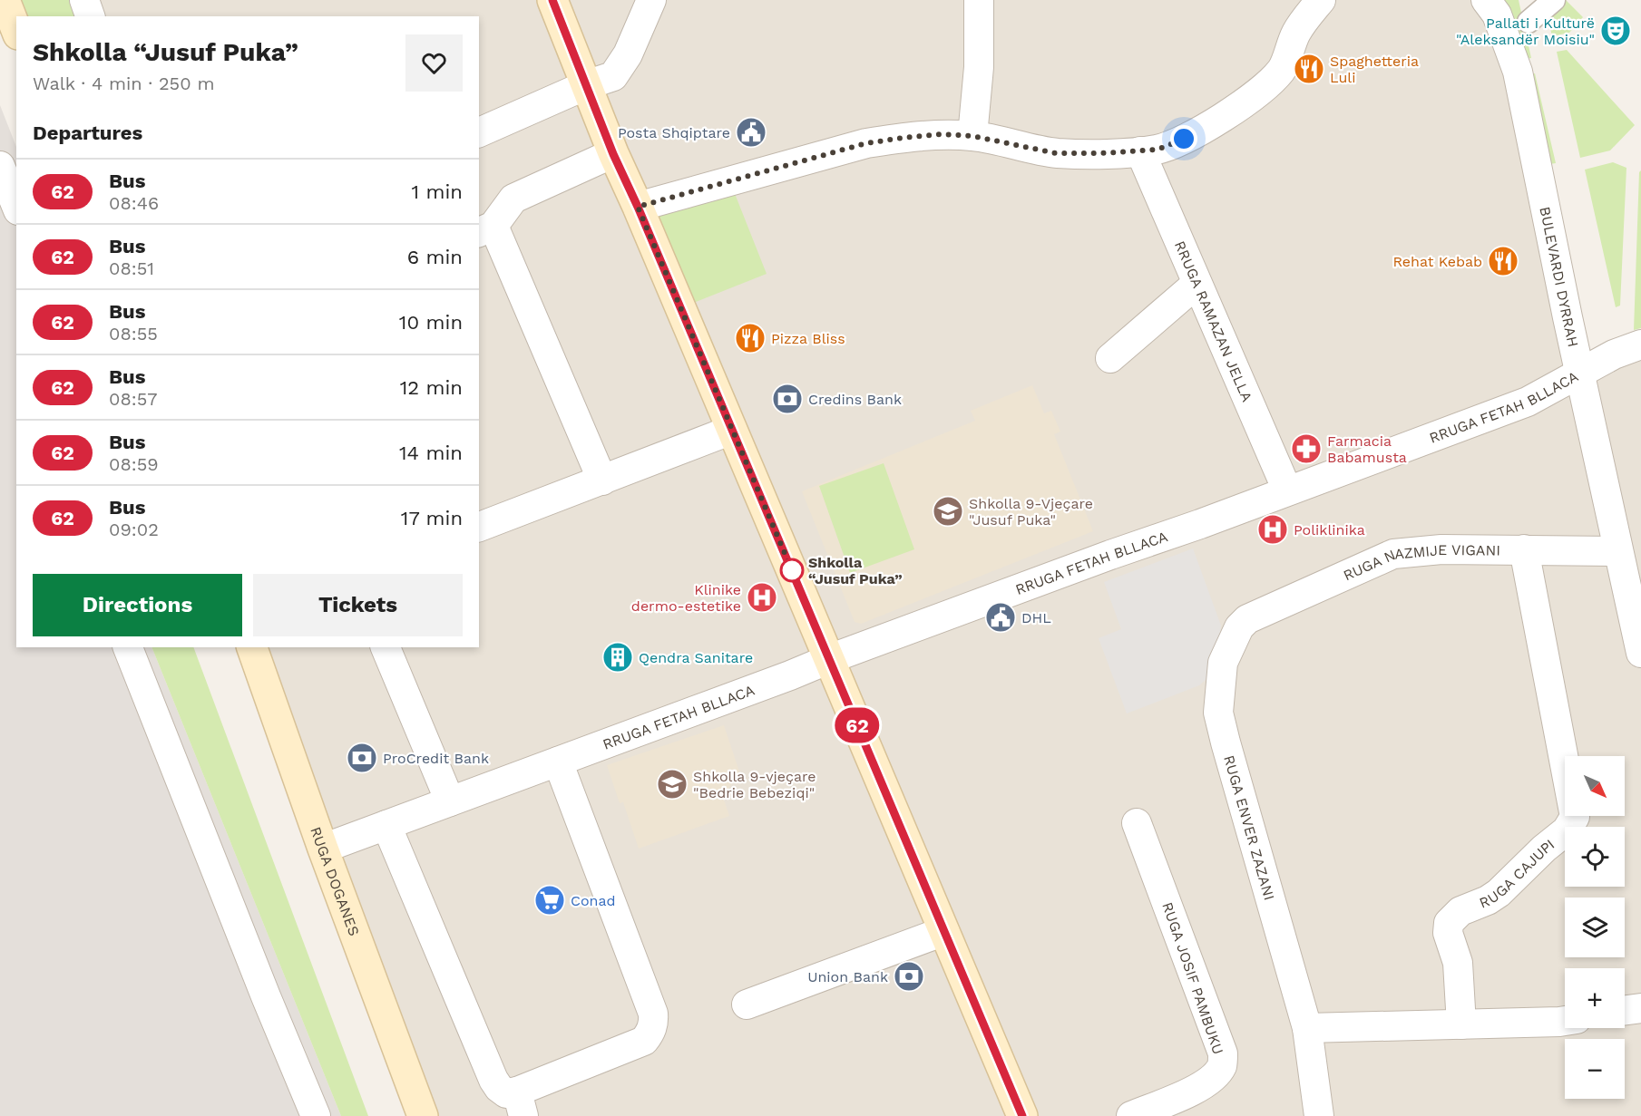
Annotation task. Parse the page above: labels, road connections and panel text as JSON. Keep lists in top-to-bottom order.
{
  "streets": {
    "main road": ["RUGA DOGANES"],
    "street": [
      "BULEVARDI DYRRAH",
      "RRUGA RAMAZAN JELLA",
      "RRUGA FETAH BLLACA",
      "RUGA NAZMIJE VIGANI",
      "RUGA ENVER ZAZANI",
      "RUGA CAJUPI",
      "RUGA JOSIF PAMBUKU"
    ]
  },
  "crossings": [
    ["BULEVARDI DYRRAH", "RRUGA FETAH BLLACA"],
    ["BULEVARDI DYRRAH", "RUGA NAZMIJE VIGANI"],
    ["RRUGA RAMAZAN JELLA", "RRUGA FETAH BLLACA"],
    ["RRUGA FETAH BLLACA", "RUGA DOGANES"],
    ["RUGA NAZMIJE VIGANI", "RUGA ENVER ZAZANI"],
    ["RUGA NAZMIJE VIGANI", "RUGA CAJUPI"]
  ],
  "places": {
    "theatre": ["Pallati i Kulturë \"Aleksandër Moisiu\""],
    "restaurant": ["Spaghetteria Luli", "Rehat Kebab", "Pizza Bliss"],
    "public building": ["Posta Shqiptare", "DHL"],
    "bank": ["Credins Bank", "ProCredit Bank", "Union Bank"],
    "pharmacy": ["Farmacia Babamusta"],
    "school or university": ["Shkolla 9-Vjeçare \"Jusuf Puka\"", "Shkolla 9-vjeçare \"Bedrie Bebeziqi\""],
    "hospital": ["Poliklinika", "Klinike dermo-estetike"],
    "other": ["Shkolla “Jusuf Puka”"],
    "building": ["Qendra Sanitare"],
    "supermarket": ["Conad"]
  },
  "lines": ["bus line 62"],
  "north": "bottom right",
  "page": {
    "on_map": "62",
    "heading": [
      ["Shkolla “Jusuf Puka”", "Walk · 4 min · 250 m"],
      "Departures"
    ],
    "list": [
      {
        "mark": "62",
        "name": "Bus",
        "note": "08:46",
        "value": "1 min"
      },
      {
        "mark": "62",
        "name": "Bus",
        "note": "08:51",
        "value": "6 min"
      },
      {
        "mark": "62",
        "name": "Bus",
        "note": "08:55",
        "value": "10 min"
      },
      {
        "mark": "62",
        "name": "Bus",
        "note": "08:57",
        "value": "12 min"
      },
      {
        "mark": "62",
        "name": "Bus",
        "note": "08:59",
        "value": "14 min"
      },
      {
        "mark": "62",
        "name": "Bus",
        "note": "09:02",
        "value": "17 min"
      }
    ],
    "buttons": ["Directions", "Tickets"],
    "map_buttons": ["+", "−"]
  }
}
